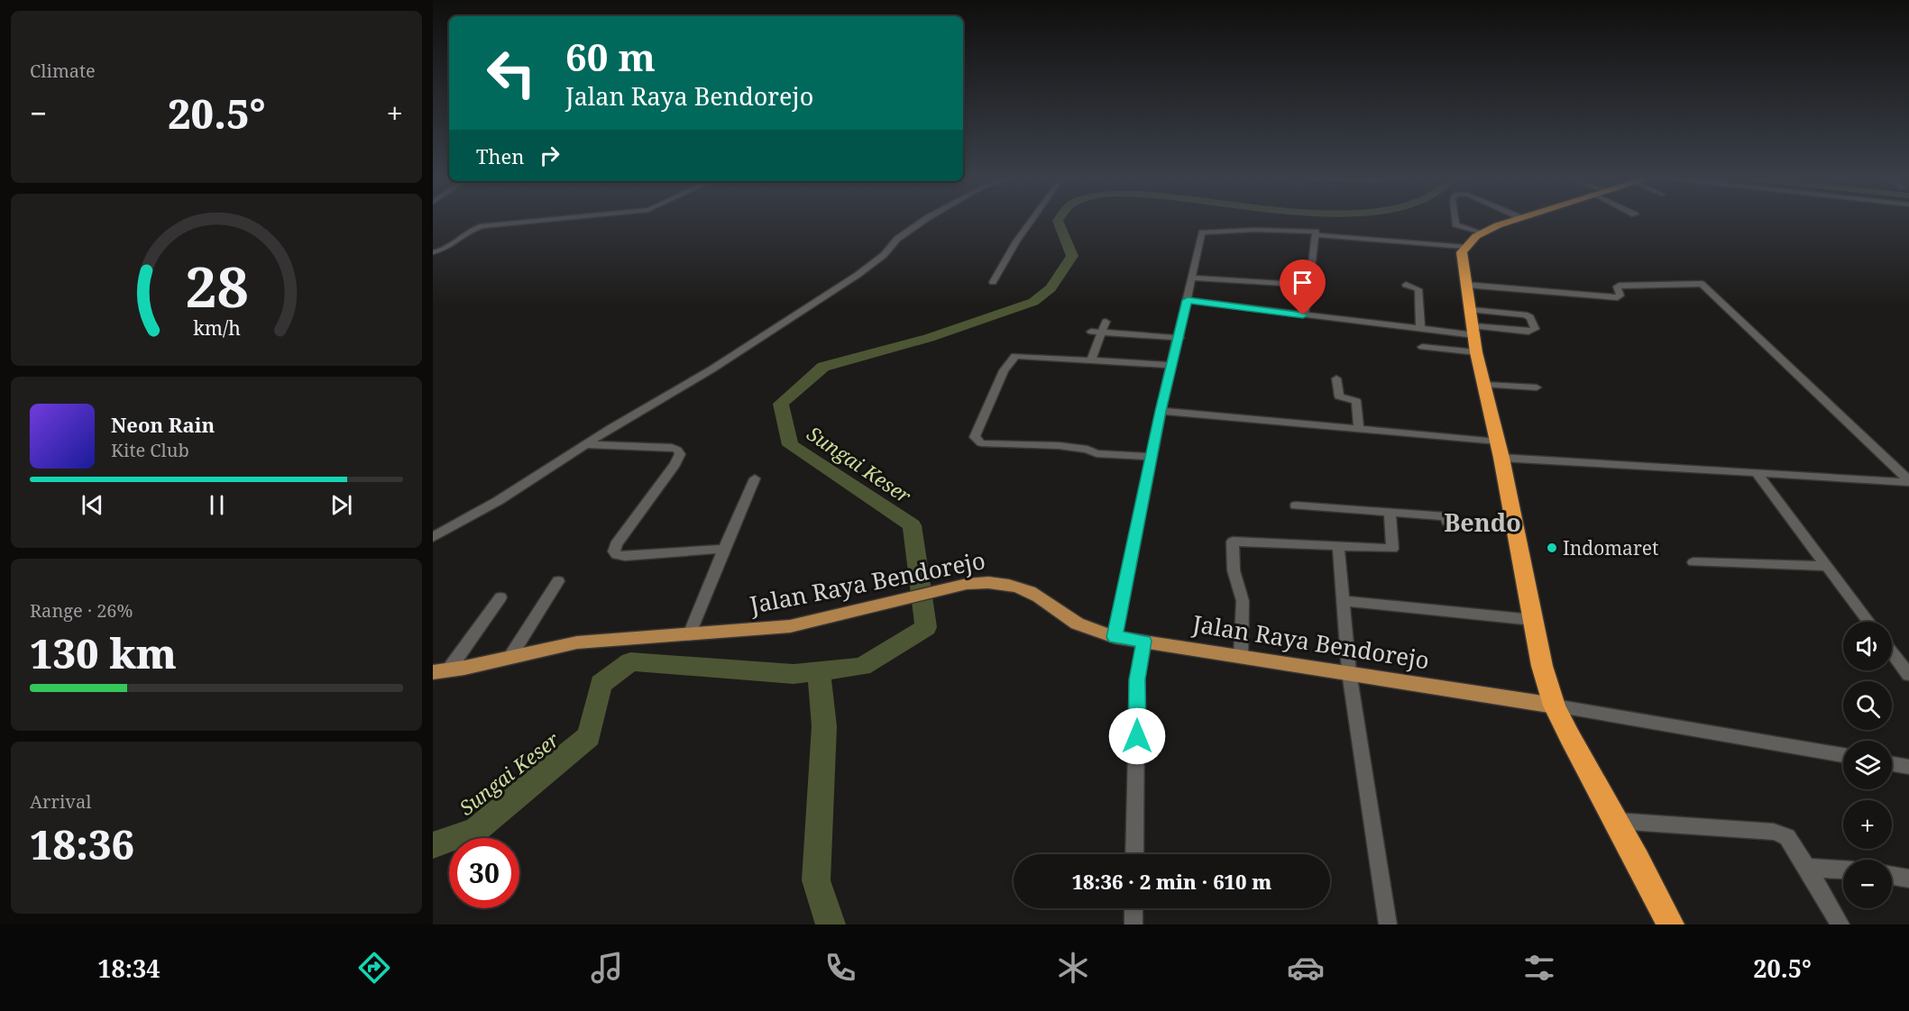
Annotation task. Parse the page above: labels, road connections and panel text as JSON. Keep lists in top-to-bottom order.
{
  "streets": {
    "main road": ["Jalan Raya Bendorejo"]
  },
  "districts": ["Bendo"],
  "water": ["Sungai Keser"],
  "places": ["Indomaret"],
  "page": {
    "tile": [
      "Climate",
      ["Range · 26%", "130 km"],
      ["Arrival", "18:36"]
    ],
    "turn": ["60 m", "Jalan Raya Bendorejo"],
    "heat": ["−", "20.5°", "+"],
    "then": "Then",
    "song": ["Neon Rain", "Kite Club"],
    "map_buttons": ["+", "−"],
    "limit": "30",
    "trip": "18:36 · 2 min · 610 m",
    "tabs": ["18:34", "20.5°"],
    "gauge": ["28", "km/h"]
  }
}
